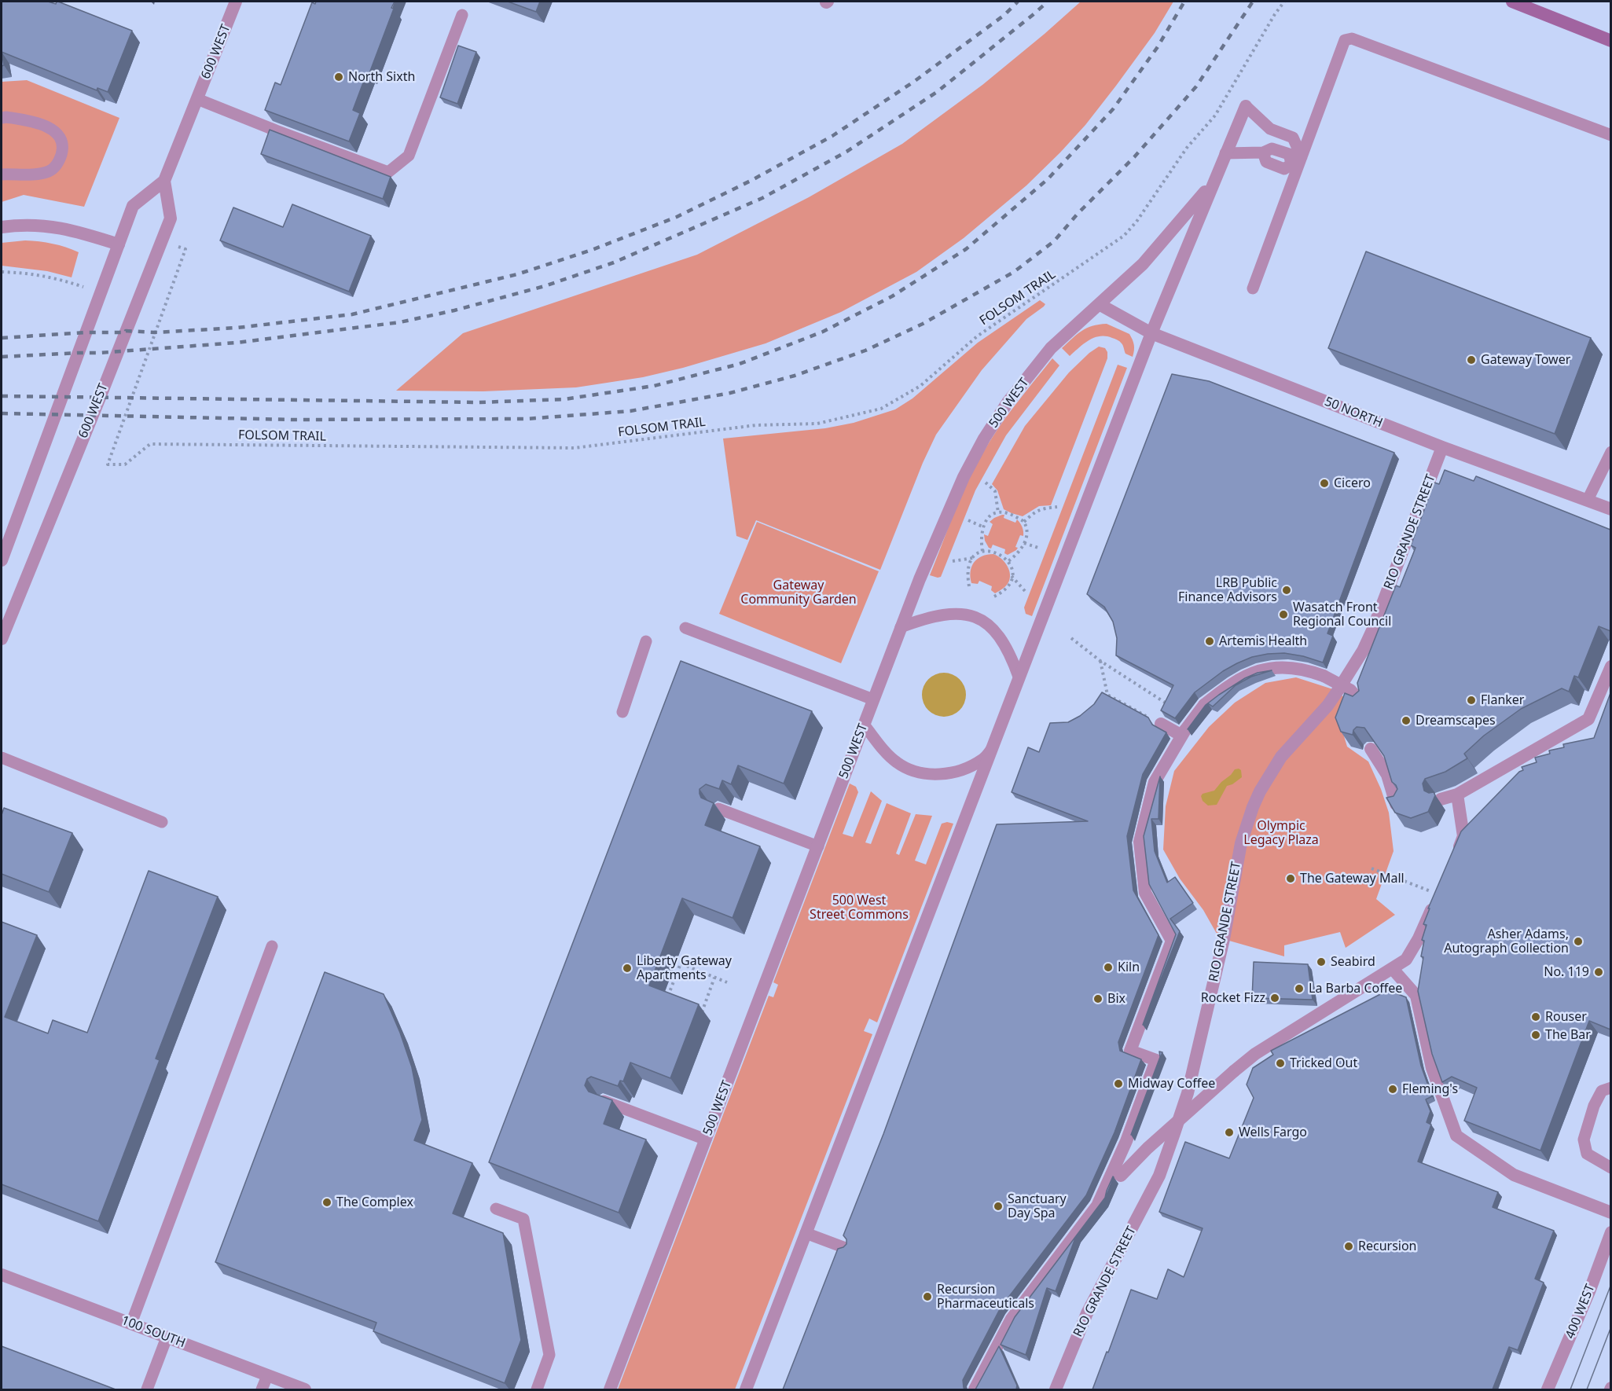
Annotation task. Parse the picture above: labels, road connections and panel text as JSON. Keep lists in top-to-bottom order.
{
  "streets": {
    "street": [
      "600 WEST",
      "500 WEST",
      "50 NORTH",
      "RIO GRANDE STREET",
      "400 WEST",
      "100 SOUTH"
    ],
    "path": ["FOLSOM TRAIL"]
  },
  "crossings": [
    ["500 WEST", "50 NORTH"],
    ["50 NORTH", "RIO GRANDE STREET"]
  ],
  "parks": ["Gateway Community Garden", "Olympic Legacy Plaza", "500 West Street Commons"],
  "places": [
    "North Sixth",
    "Gateway Tower",
    "Cicero",
    "LRB Public Finance Advisors",
    "Wasatch Front Regional Council",
    "Artemis Health",
    "Flanker",
    "Dreamscapes",
    "The Gateway Mall",
    "Asher Adams, Autograph Collection",
    "Seabird",
    "Kiln",
    "Liberty Gateway Apartments",
    "No. 119",
    "La Barba Coffee",
    "Rocket Fizz",
    "Bix",
    "Rouser",
    "The Bar",
    "Tricked Out",
    "Midway Coffee",
    "Fleming's",
    "Wells Fargo",
    "The Complex",
    "Sanctuary Day Spa",
    "Recursion",
    "Recursion Pharmaceuticals"
  ]
}
